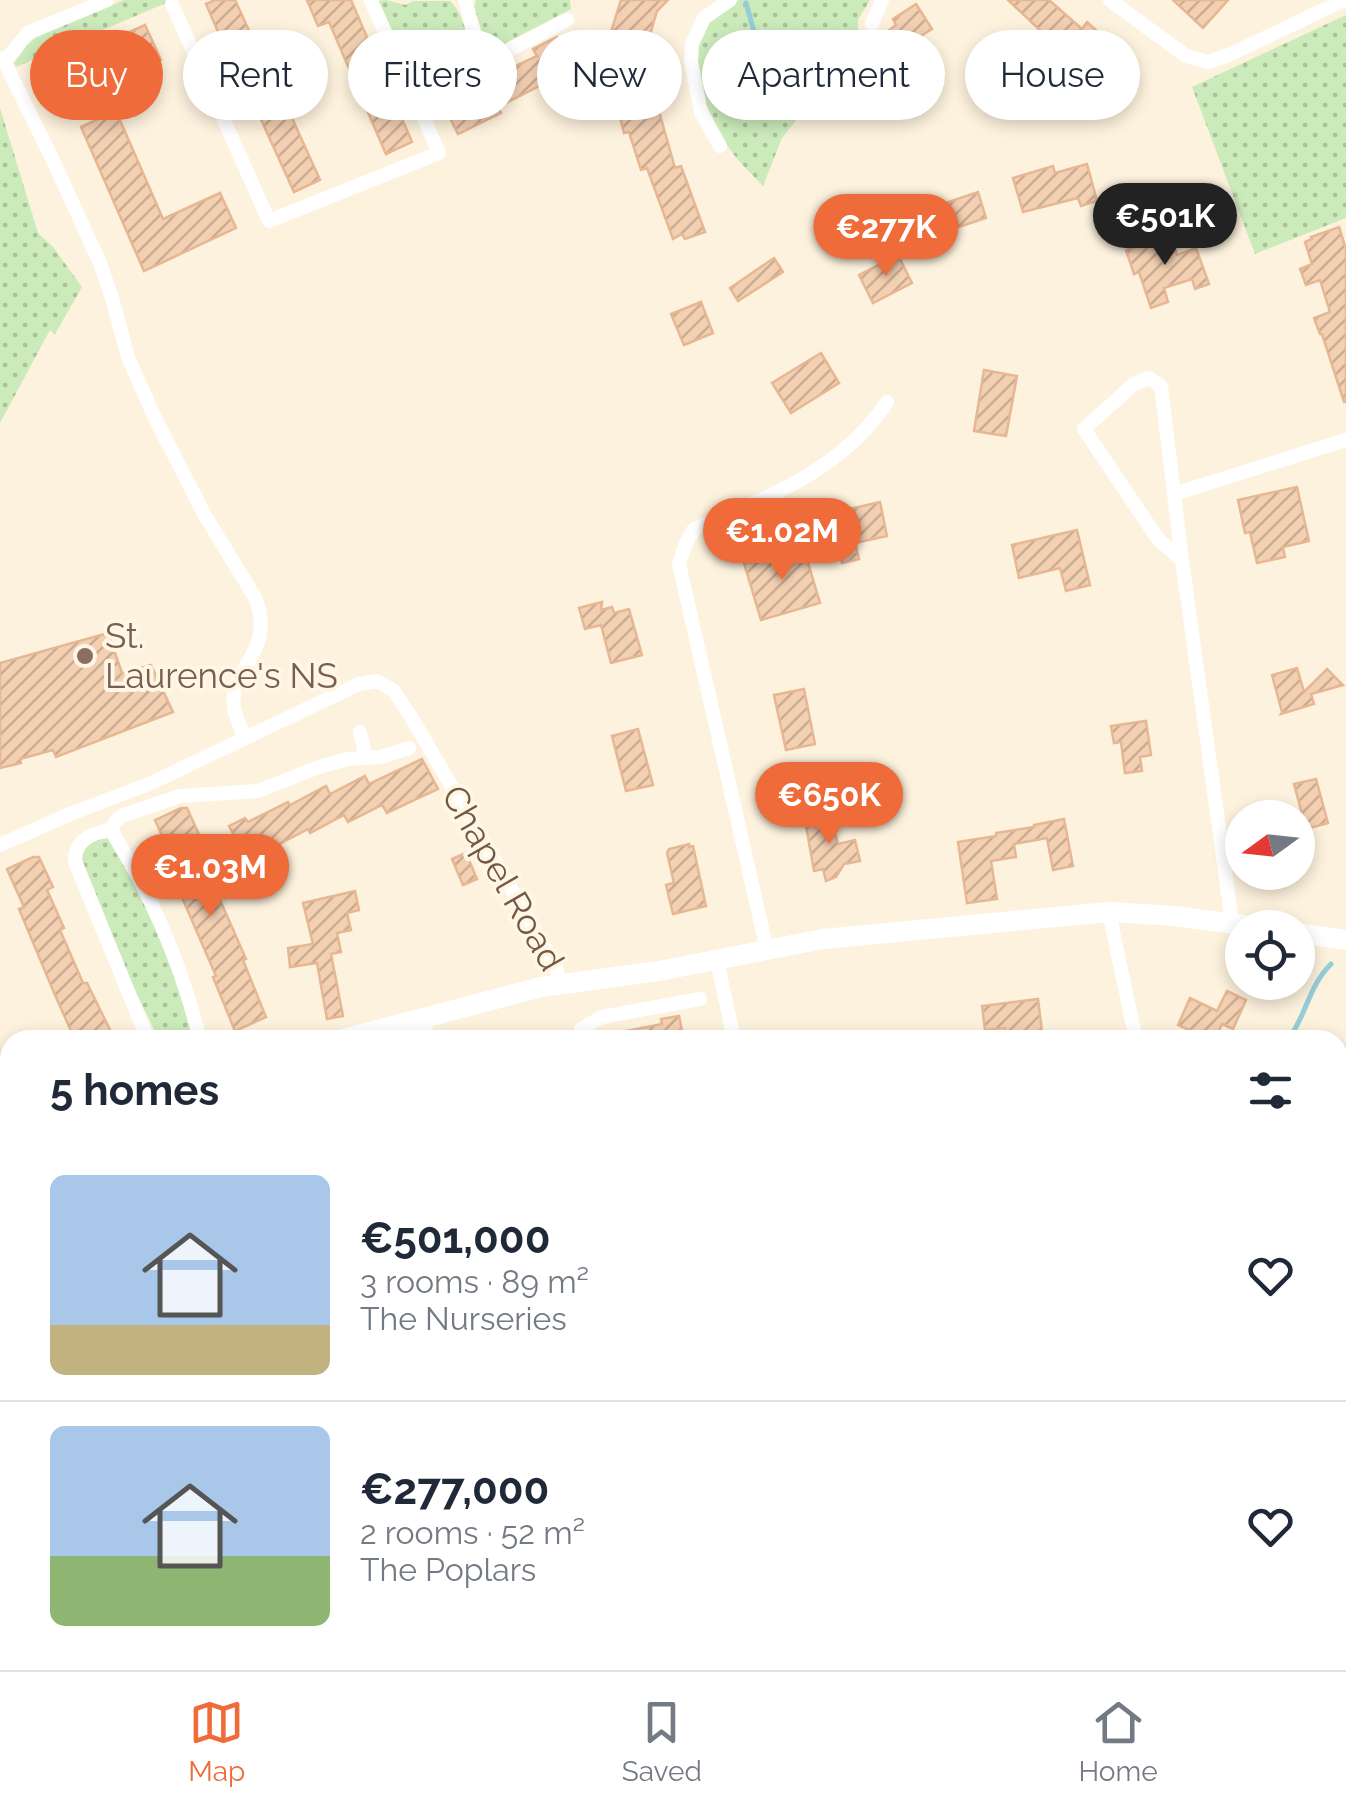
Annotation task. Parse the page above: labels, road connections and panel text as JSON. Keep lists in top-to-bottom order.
{
  "streets": {
    "street": ["Chapel Road"]
  },
  "places": ["St. Laurence's NS"],
  "north": "left",
  "page": {
    "chip": [
      "Buy",
      "Rent",
      "Filters",
      "New",
      "Apartment",
      "House"
    ],
    "price": [
      "€501K",
      "€277K",
      "€1.02M",
      "€650K",
      "€1.03M"
    ],
    "heading": "5 homes",
    "list": [
      {
        "name": "€501,000",
        "note": "3 rooms · 89 m² · The Nurseries"
      },
      {
        "name": "€277,000",
        "note": "2 rooms · 52 m² · The Poplars"
      }
    ],
    "tabs": ["Map", "Saved", "Home"]
  }
}
